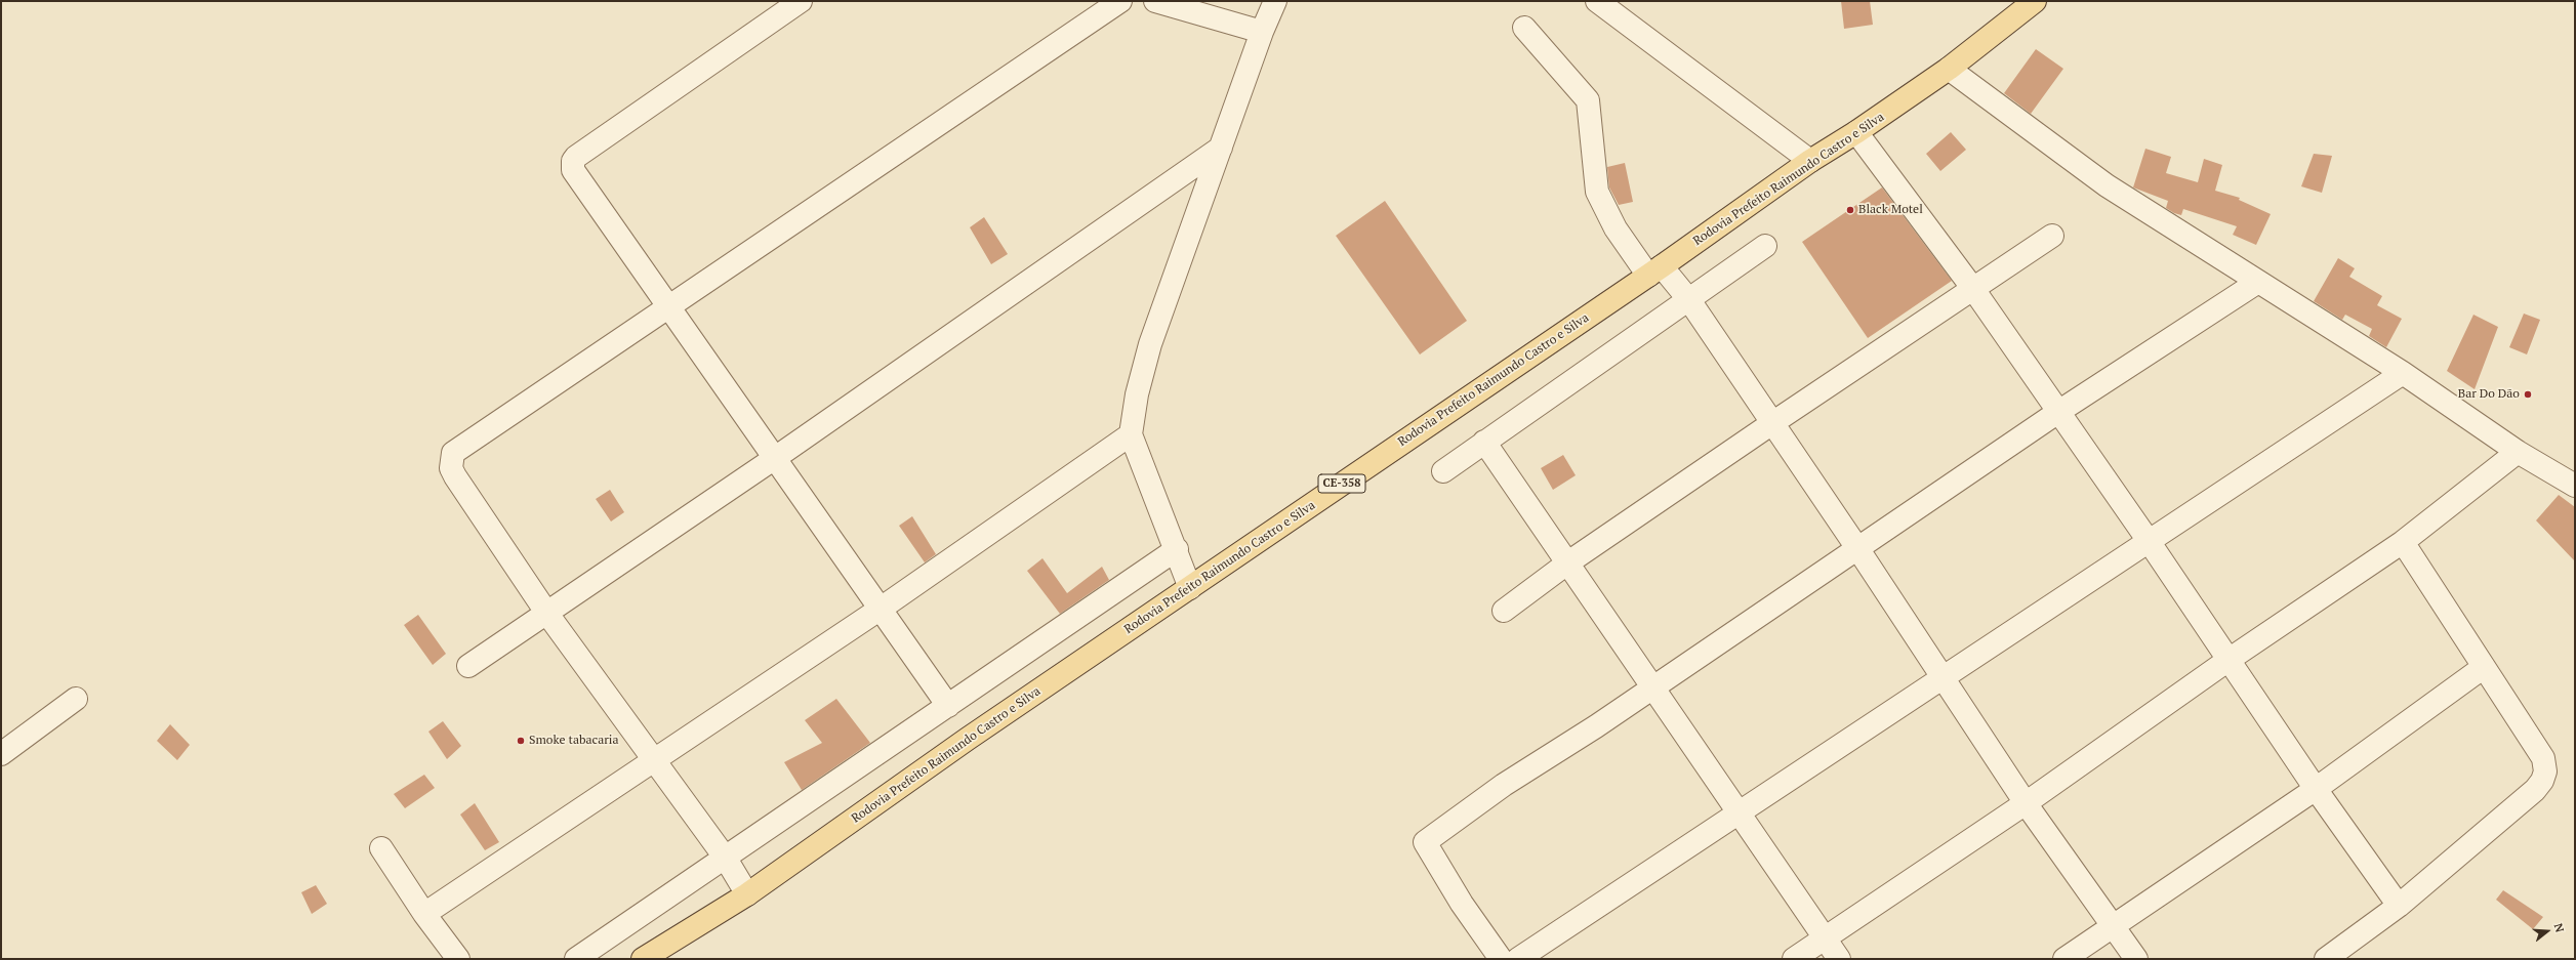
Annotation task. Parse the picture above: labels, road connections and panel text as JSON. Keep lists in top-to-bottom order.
{
  "streets": {
    "main road": ["Rodovia Prefeito Raimundo Castro e Silva", "CE-358"]
  },
  "places": ["Black Motel", "Bar Do Dão", "Smoke tabacaria"],
  "north": "right"
}
